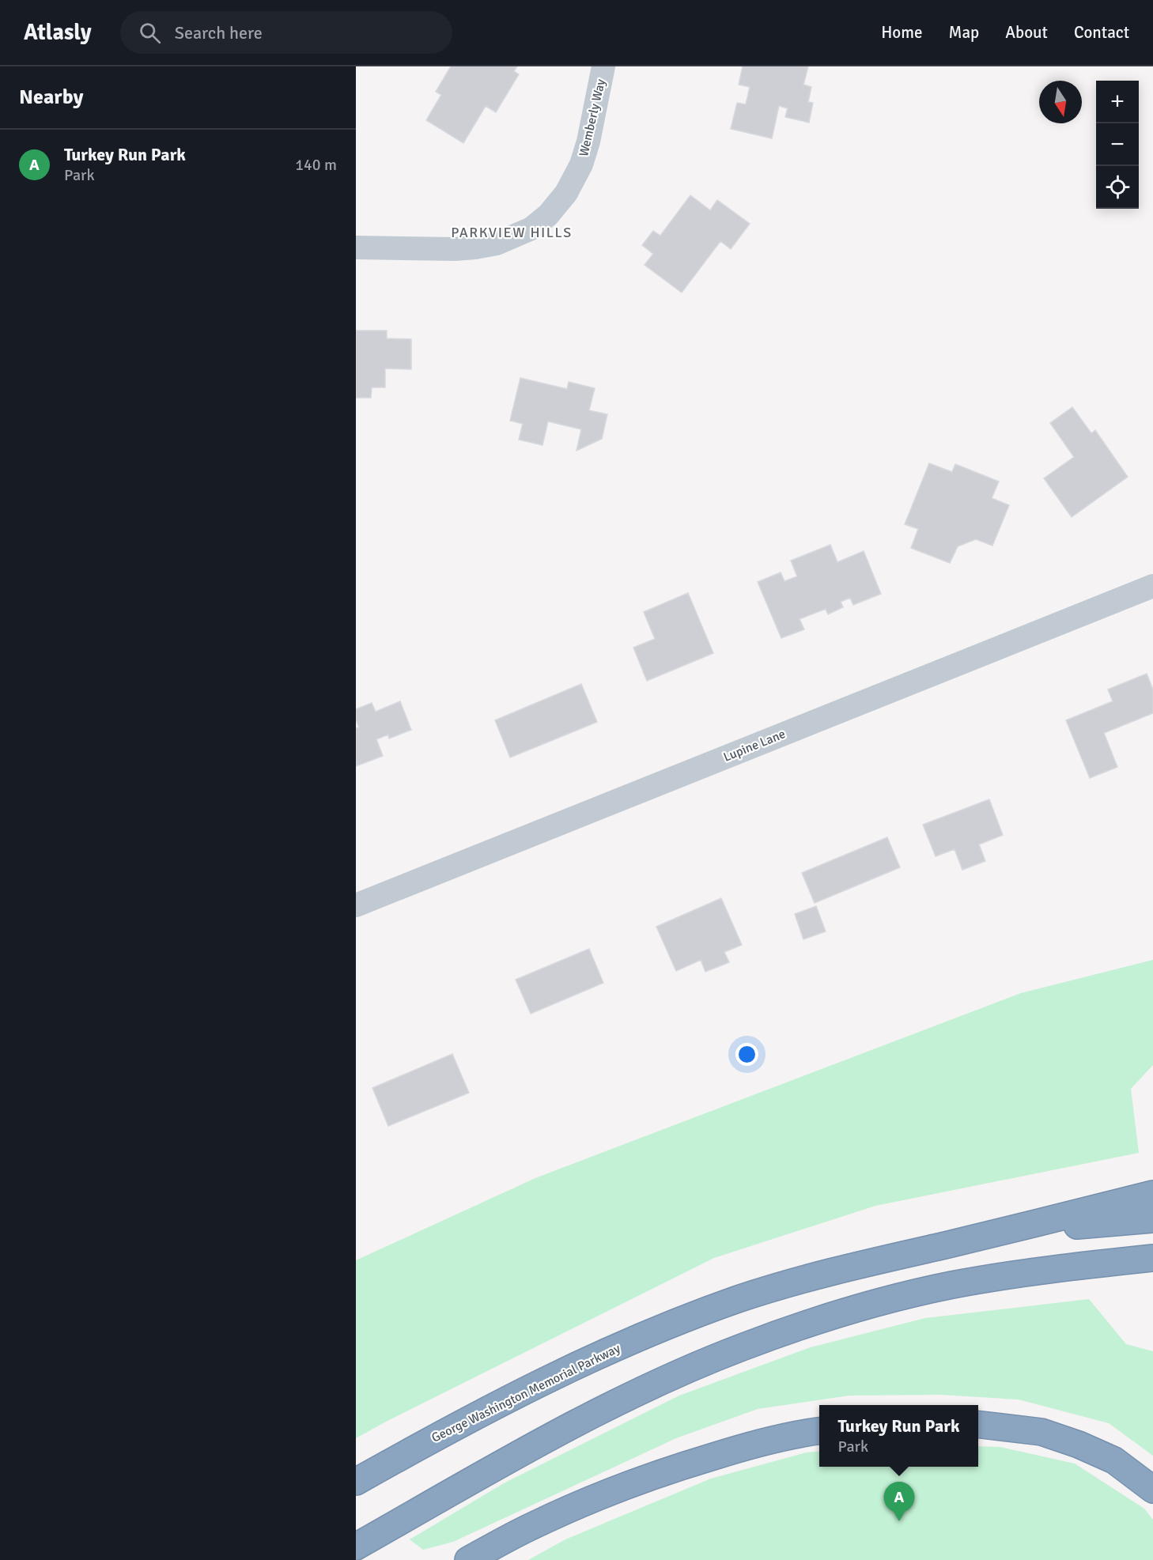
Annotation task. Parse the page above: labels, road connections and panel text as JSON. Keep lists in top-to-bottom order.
{
  "streets": {
    "highway": ["George Washington Memorial Parkway"],
    "street": ["Wemberly Way", "Lupine Lane"]
  },
  "districts": ["PARKVIEW HILLS"],
  "north": "bottom",
  "page": {
    "header": "Atlasly",
    "search": "Search here",
    "nav": [
      "Home",
      "Map",
      "About",
      "Contact"
    ],
    "heading": "Nearby",
    "map_buttons": ["+", "−"],
    "list": [
      {
        "mark": "A",
        "name": "Turkey Run Park",
        "note": "Park",
        "value": "140 m"
      }
    ],
    "popup": ["Turkey Run Park", "Park"],
    "pins": "A"
  }
}
